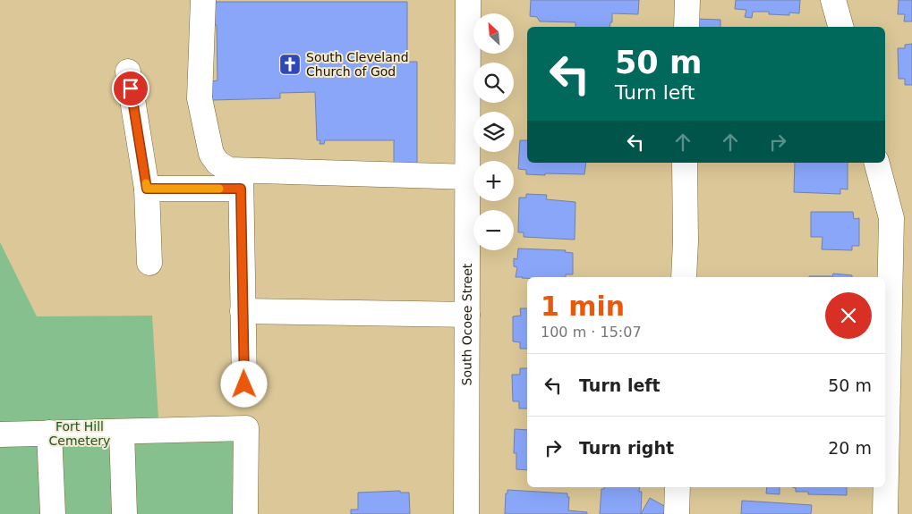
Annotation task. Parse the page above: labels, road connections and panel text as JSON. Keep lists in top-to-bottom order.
{
  "streets": {
    "street": ["South Ocoee Street"]
  },
  "parks": ["Fort Hill Cemetery"],
  "places": {
    "church": ["South Cleveland Church of God"]
  },
  "north": "top left",
  "page": {
    "map_buttons": ["+", "−"],
    "turn": ["50 m", "Turn left"],
    "heading": ["1 min", "100 m · 15:07"],
    "list": [
      {
        "name": "Turn left",
        "value": "50 m"
      },
      {
        "name": "Turn right",
        "value": "20 m"
      }
    ]
  }
}
